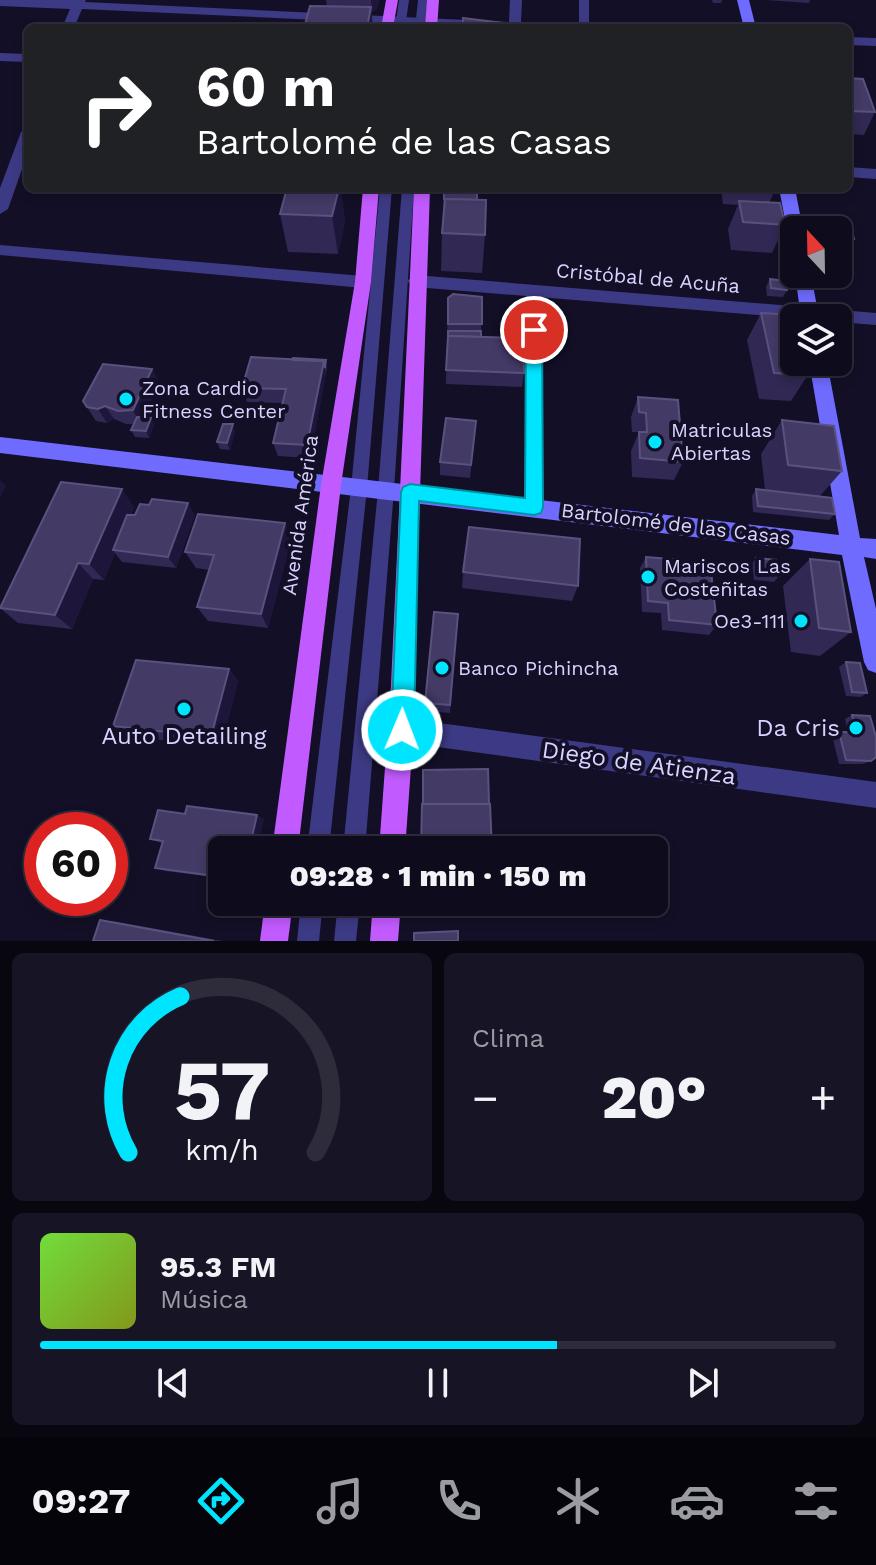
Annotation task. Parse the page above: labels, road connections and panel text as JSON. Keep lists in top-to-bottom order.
{
  "streets": {
    "main road": ["Avenida América"],
    "street": ["Cristóbal de Acuña", "Bartolomé de las Casas", "Diego de Atienza"]
  },
  "crossings": [
    ["Avenida América", "Bartolomé de las Casas"]
  ],
  "places": [
    "Zona Cardio Fitness Center",
    "Matriculas Abiertas",
    "Mariscos Las Costeñitas",
    "Oe3-111",
    "Banco Pichincha",
    "Auto Detailing",
    "Da Cris"
  ],
  "north": "top",
  "page": {
    "turn": ["60 m", "Bartolomé de las Casas"],
    "limit": "60",
    "trip": "09:28 · 1 min · 150 m",
    "tile": "Clima",
    "heat": ["−", "20°", "+"],
    "song": ["95.3 FM", "Música"],
    "tabs": "09:27",
    "gauge": ["57", "km/h"]
  }
}
